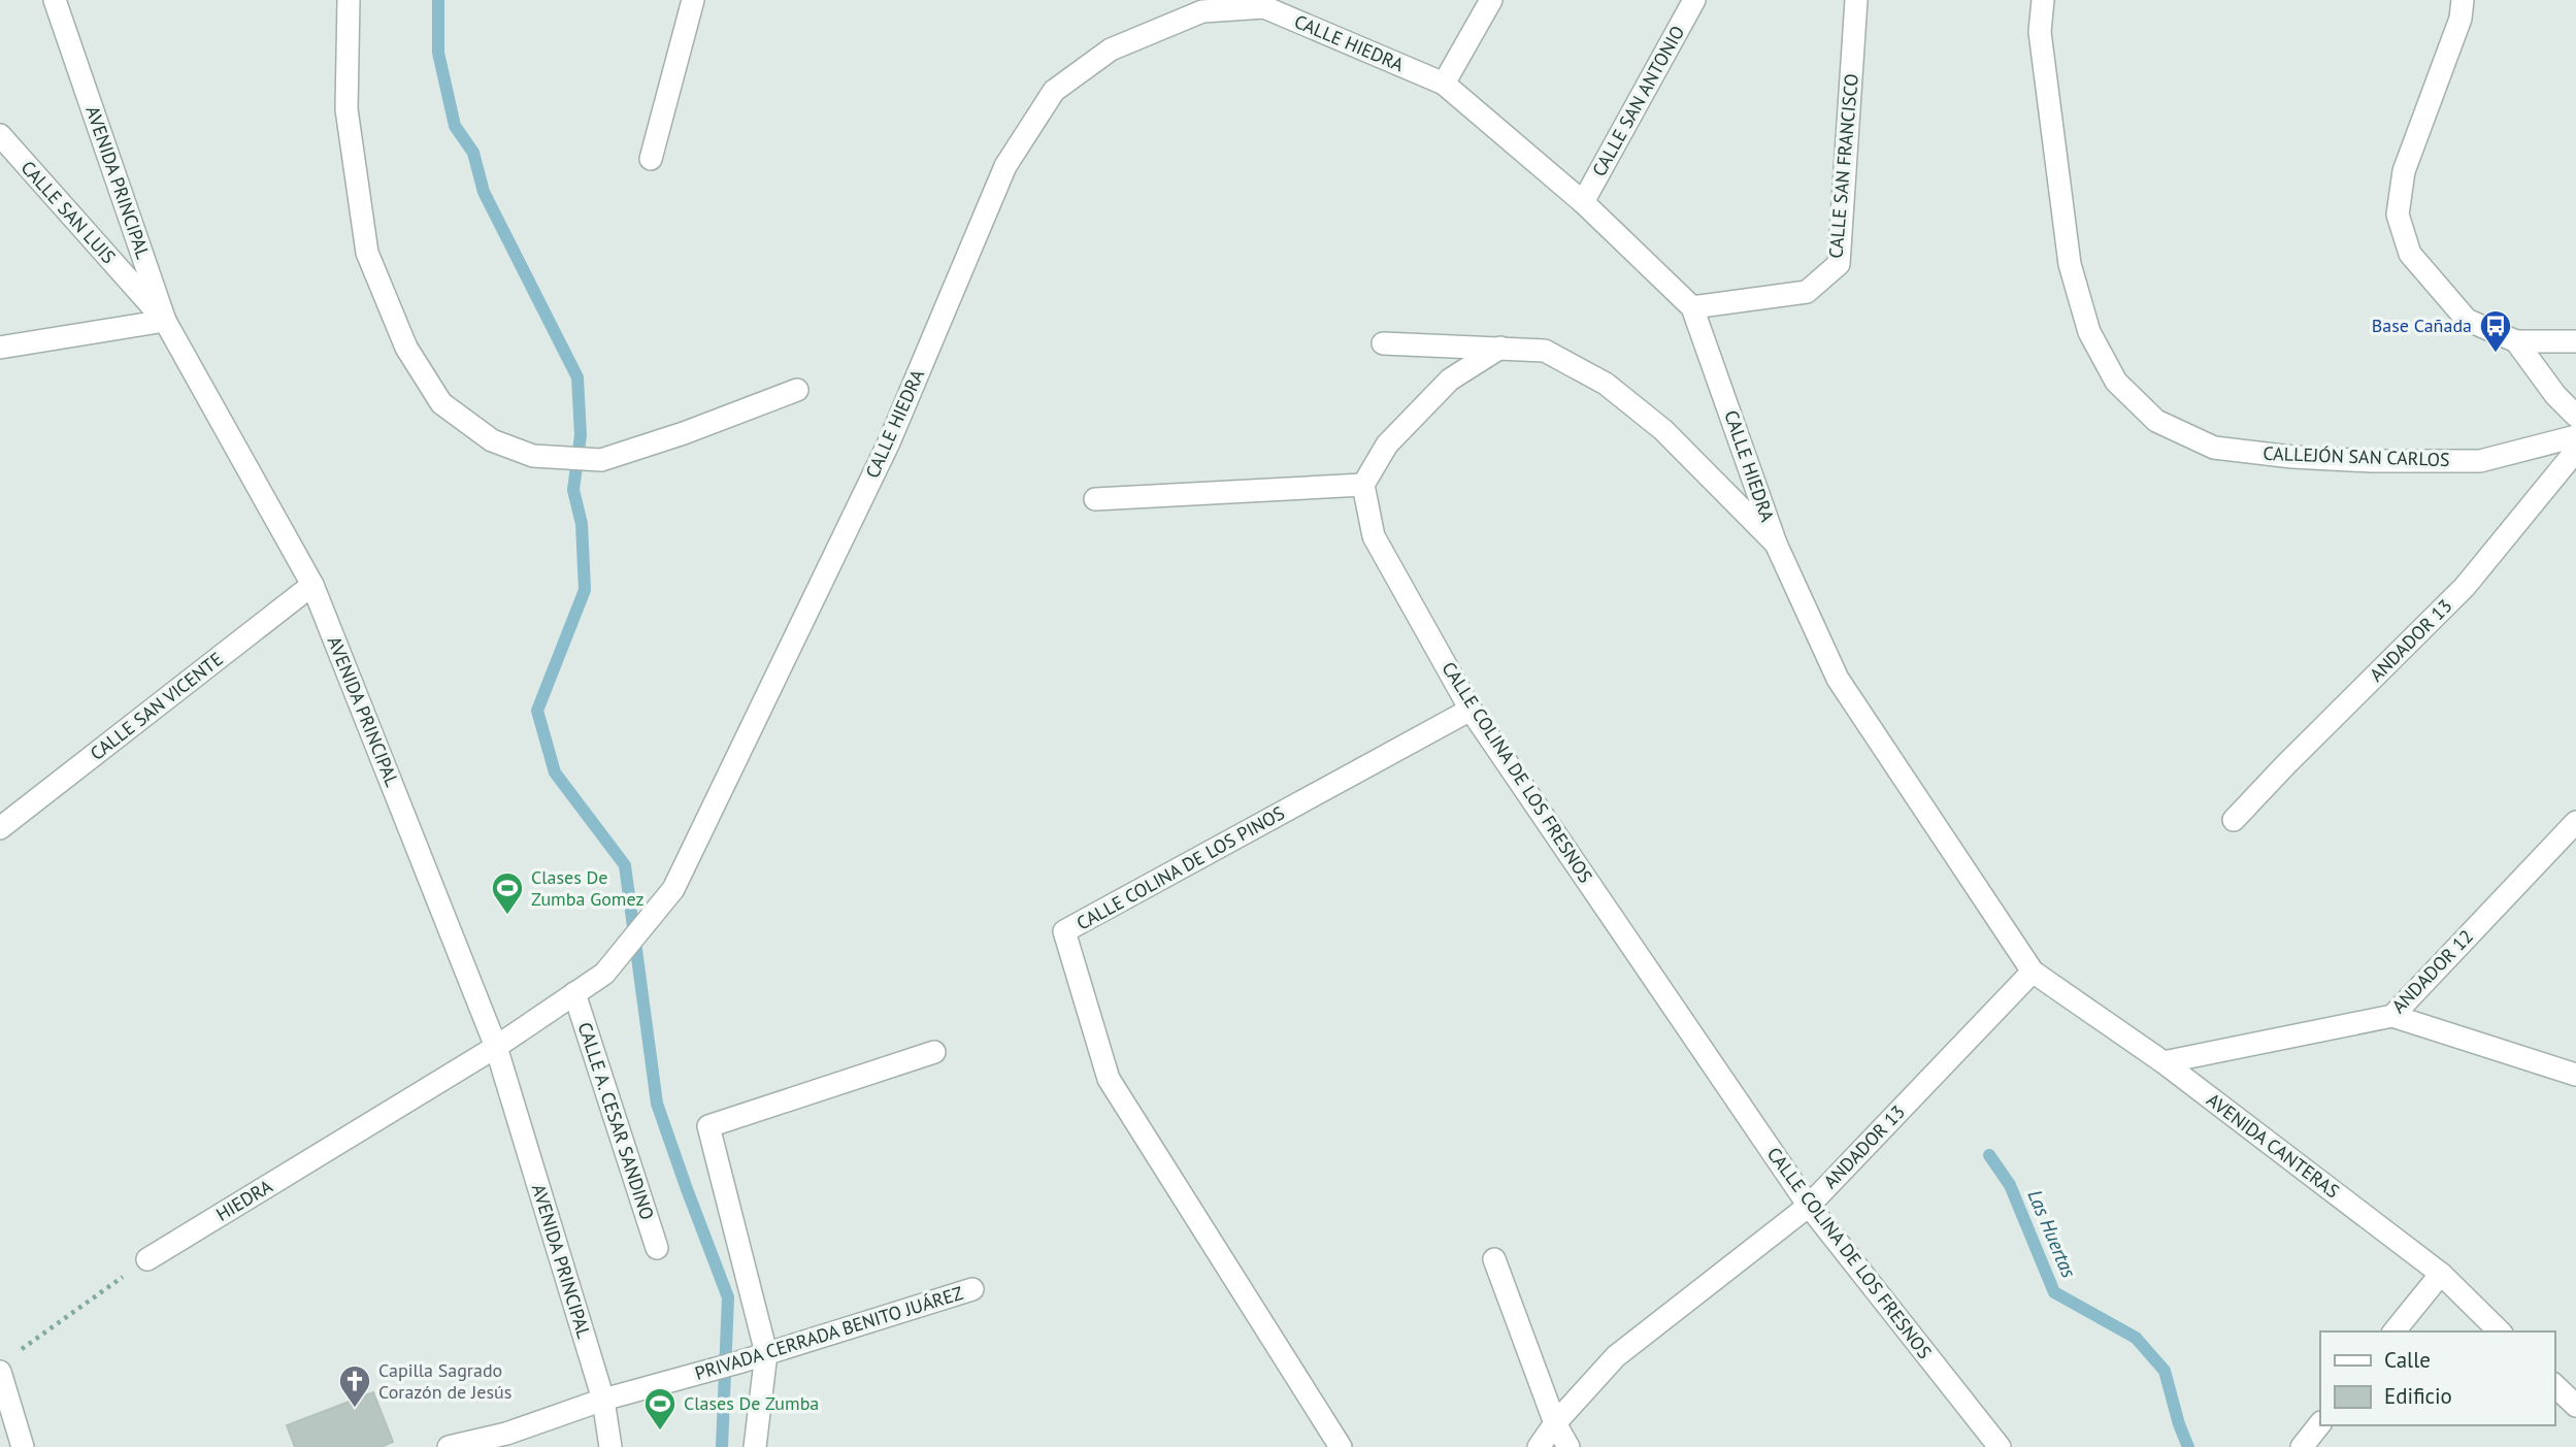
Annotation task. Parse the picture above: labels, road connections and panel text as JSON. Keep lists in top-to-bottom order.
{
  "streets": {
    "street": [
      "CALLE HIEDRA",
      "CALLE SAN ANTONIO",
      "CALLE SAN FRANCISCO",
      "AVENIDA PRINCIPAL",
      "CALLE SAN LUIS",
      "CALLEJÓN SAN CARLOS",
      "ANDADOR 13",
      "CALLE SAN VICENTE",
      "CALLE COLINA DE LOS FRESNOS",
      "CALLE COLINA DE LOS PINOS",
      "ANDADOR 12",
      "CALLE A. CESAR SANDINO",
      "AVENIDA CANTERAS",
      "HIEDRA",
      "PRIVADA CERRADA BENITO JUÁREZ"
    ]
  },
  "crossings": [
    ["CALLE HIEDRA", "CALLE SAN ANTONIO"],
    ["CALLE HIEDRA", "CALLE SAN FRANCISCO"],
    ["CALLE HIEDRA", "AVENIDA PRINCIPAL"],
    ["CALLE HIEDRA", "ANDADOR 13"],
    ["CALLE HIEDRA", "CALLE A. CESAR SANDINO"],
    ["CALLE HIEDRA", "AVENIDA CANTERAS"],
    ["CALLE HIEDRA", "HIEDRA"],
    ["AVENIDA PRINCIPAL", "CALLE SAN LUIS"],
    ["AVENIDA PRINCIPAL", "CALLE SAN VICENTE"],
    ["AVENIDA PRINCIPAL", "HIEDRA"],
    ["AVENIDA PRINCIPAL", "PRIVADA CERRADA BENITO JUÁREZ"],
    ["ANDADOR 13", "CALLE COLINA DE LOS FRESNOS"],
    ["ANDADOR 13", "AVENIDA CANTERAS"],
    ["CALLE COLINA DE LOS FRESNOS", "CALLE COLINA DE LOS PINOS"],
    ["ANDADOR 12", "AVENIDA CANTERAS"]
  ],
  "water": ["Las Huertas"],
  "places": {
    "bus stop": ["Base Cañada"],
    "sports": ["Clases De Zumba Gomez", "Clases De Zumba"],
    "church": ["Capilla Sagrado Corazón de Jesús"]
  },
  "legend": ["Calle", "Edificio"]
}
